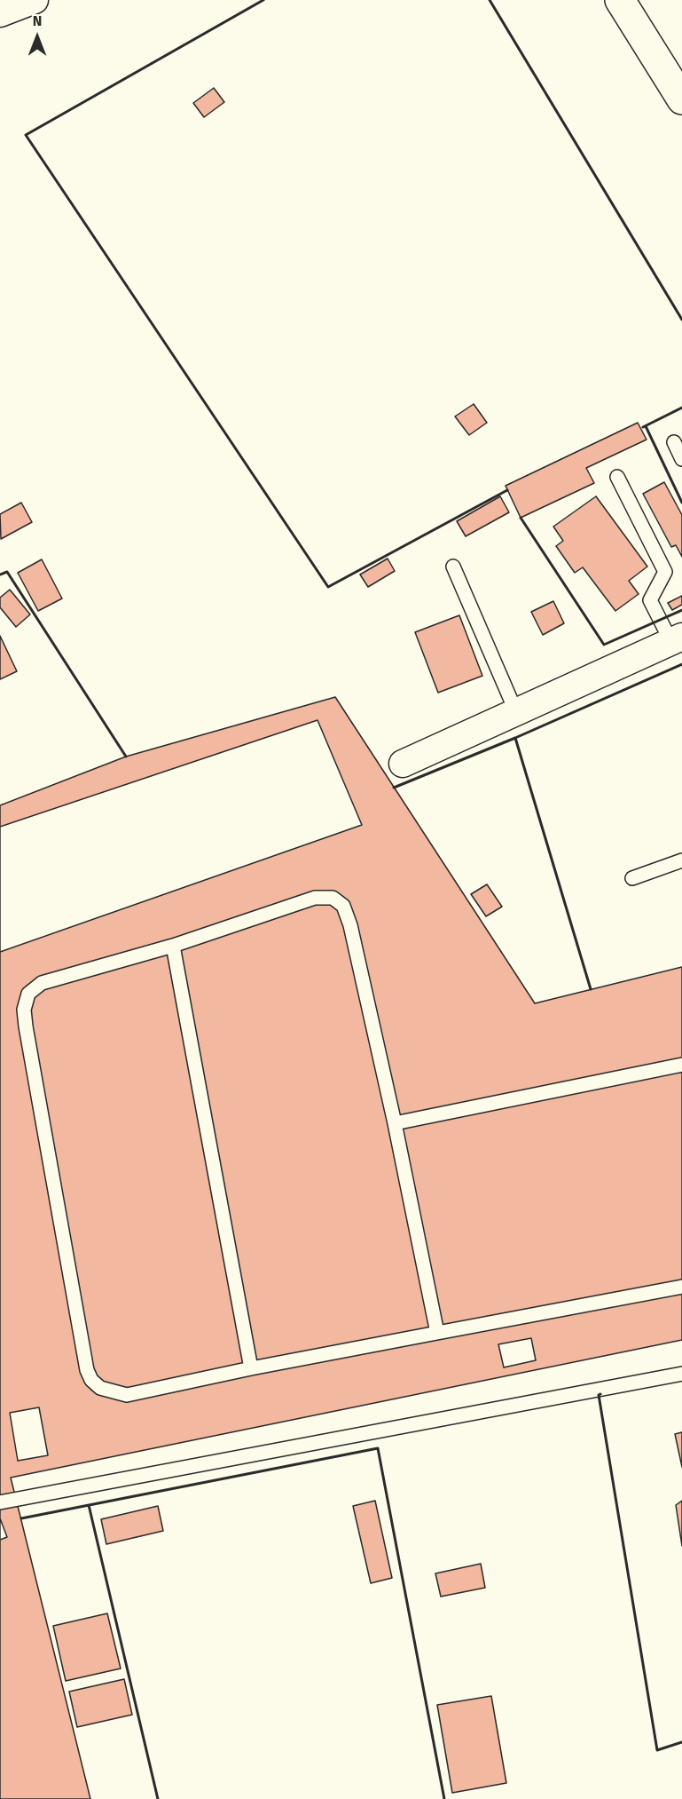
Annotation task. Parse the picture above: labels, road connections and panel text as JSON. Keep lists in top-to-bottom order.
{
  "north": "top"
}
